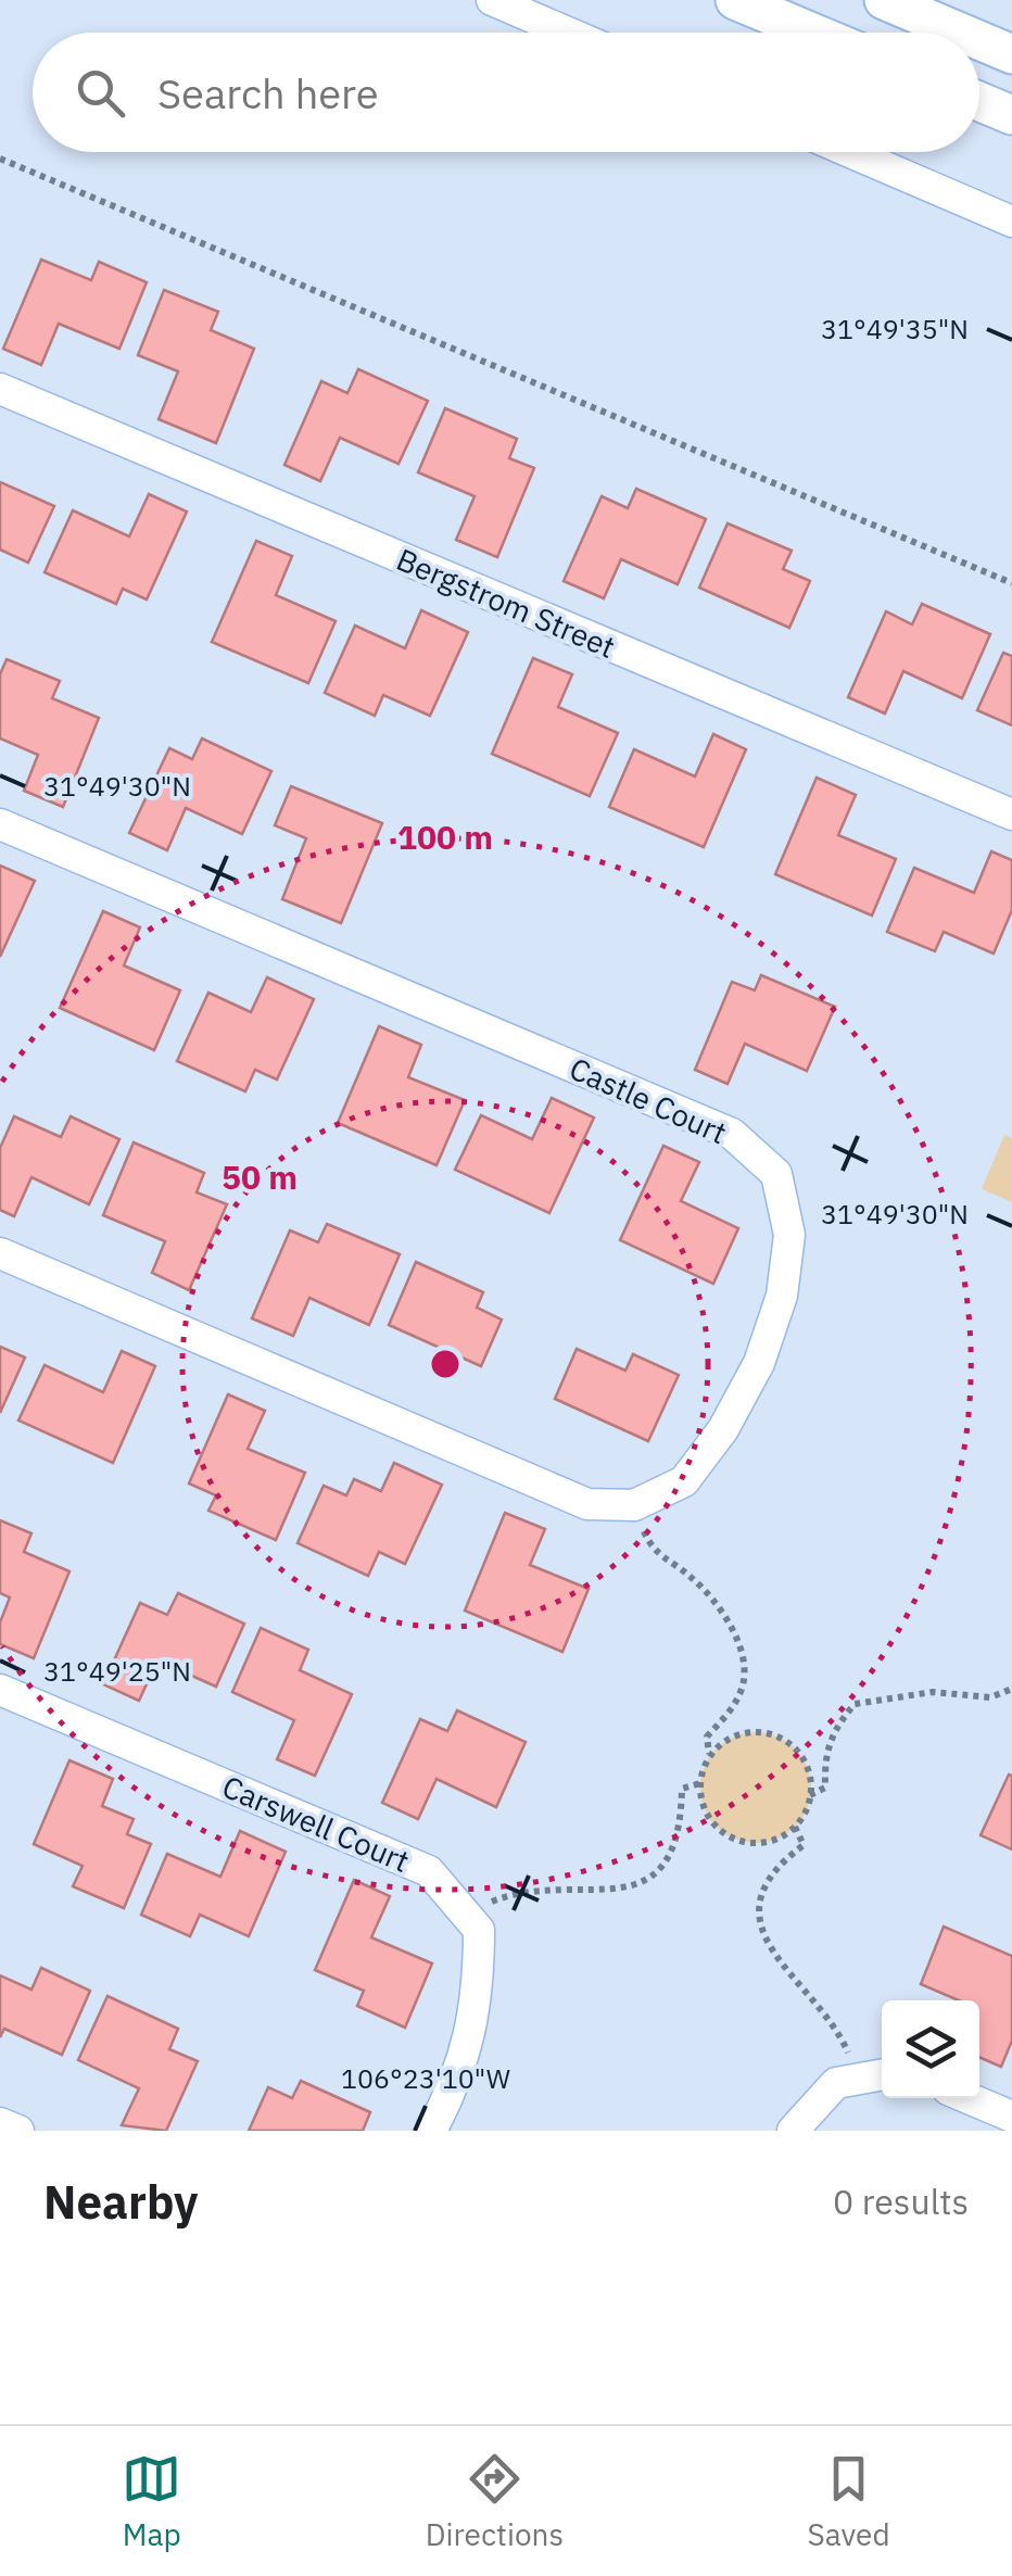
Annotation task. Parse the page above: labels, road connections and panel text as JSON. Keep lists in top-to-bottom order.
{
  "streets": {
    "street": ["Bergstrom Street", "Castle Court", "Carswell Court"]
  },
  "page": {
    "search": "Search here",
    "heading": ["Nearby", "0 results"],
    "nav": ["Map", "Directions", "Saved"]
  },
  "coordinates": [
    "31°49'35\"N",
    "31°49'30\"N",
    "31°49'25\"N",
    "106°23'10\"W"
  ],
  "rings": ["100 m", "50 m"]
}
